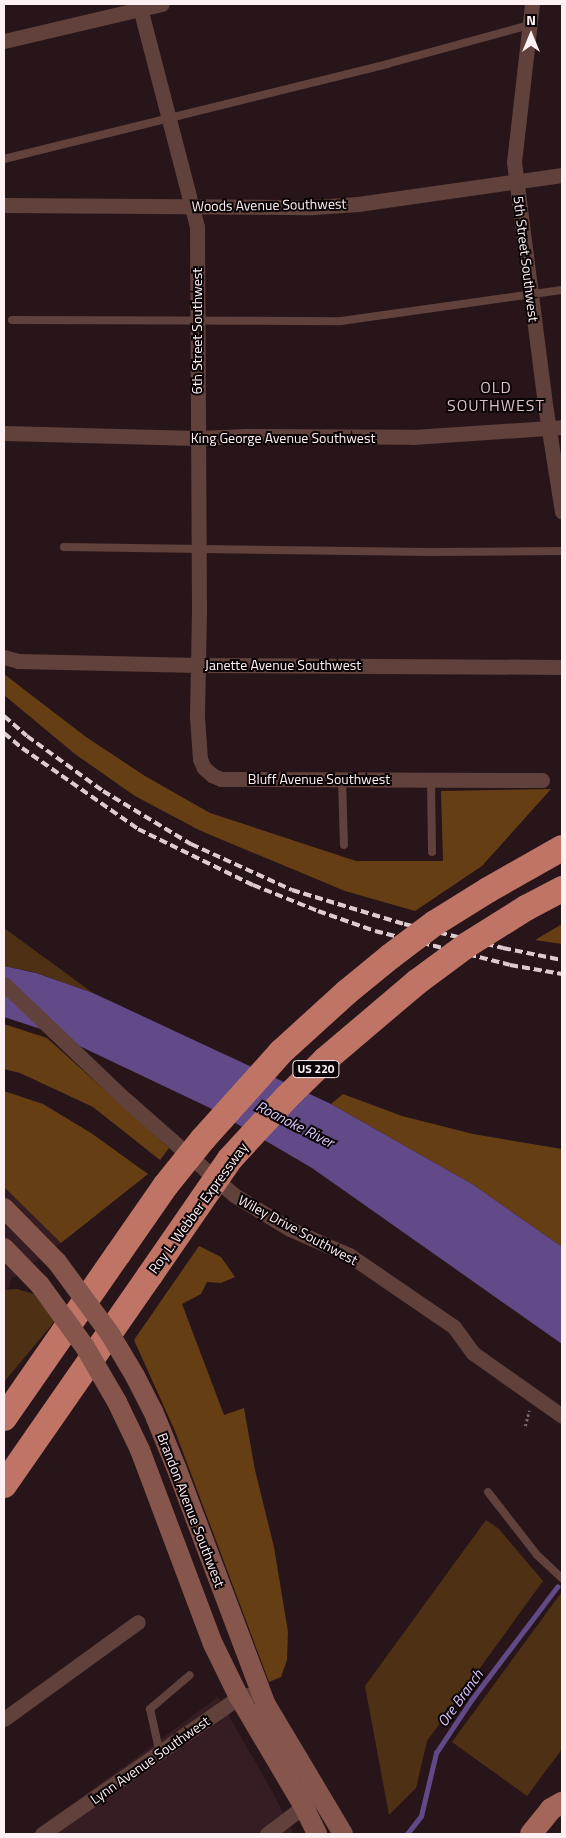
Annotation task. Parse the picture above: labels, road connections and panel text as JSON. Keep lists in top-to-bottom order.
{
  "streets": {
    "highway": ["US 220", "Roy L. Webber Expressway"],
    "main road": ["Brandon Avenue Southwest"],
    "street": [
      "Woods Avenue Southwest",
      "5th Street Southwest",
      "6th Street Southwest",
      "King George Avenue Southwest",
      "Janette Avenue Southwest",
      "Bluff Avenue Southwest",
      "Wiley Drive Southwest",
      "Lynn Avenue Southwest"
    ]
  },
  "crossings": [
    ["Woods Avenue Southwest", "5th Street Southwest"],
    ["Woods Avenue Southwest", "6th Street Southwest"],
    ["5th Street Southwest", "King George Avenue Southwest"],
    ["6th Street Southwest", "King George Avenue Southwest"],
    ["6th Street Southwest", "Janette Avenue Southwest"],
    ["6th Street Southwest", "Bluff Avenue Southwest"],
    ["Janette Avenue Southwest", "Bluff Avenue Southwest"],
    ["Brandon Avenue Southwest", "Lynn Avenue Southwest"]
  ],
  "districts": ["OLD SOUTHWEST"],
  "water": ["Roanoke River", "Ore Branch"],
  "north": "top"
}
